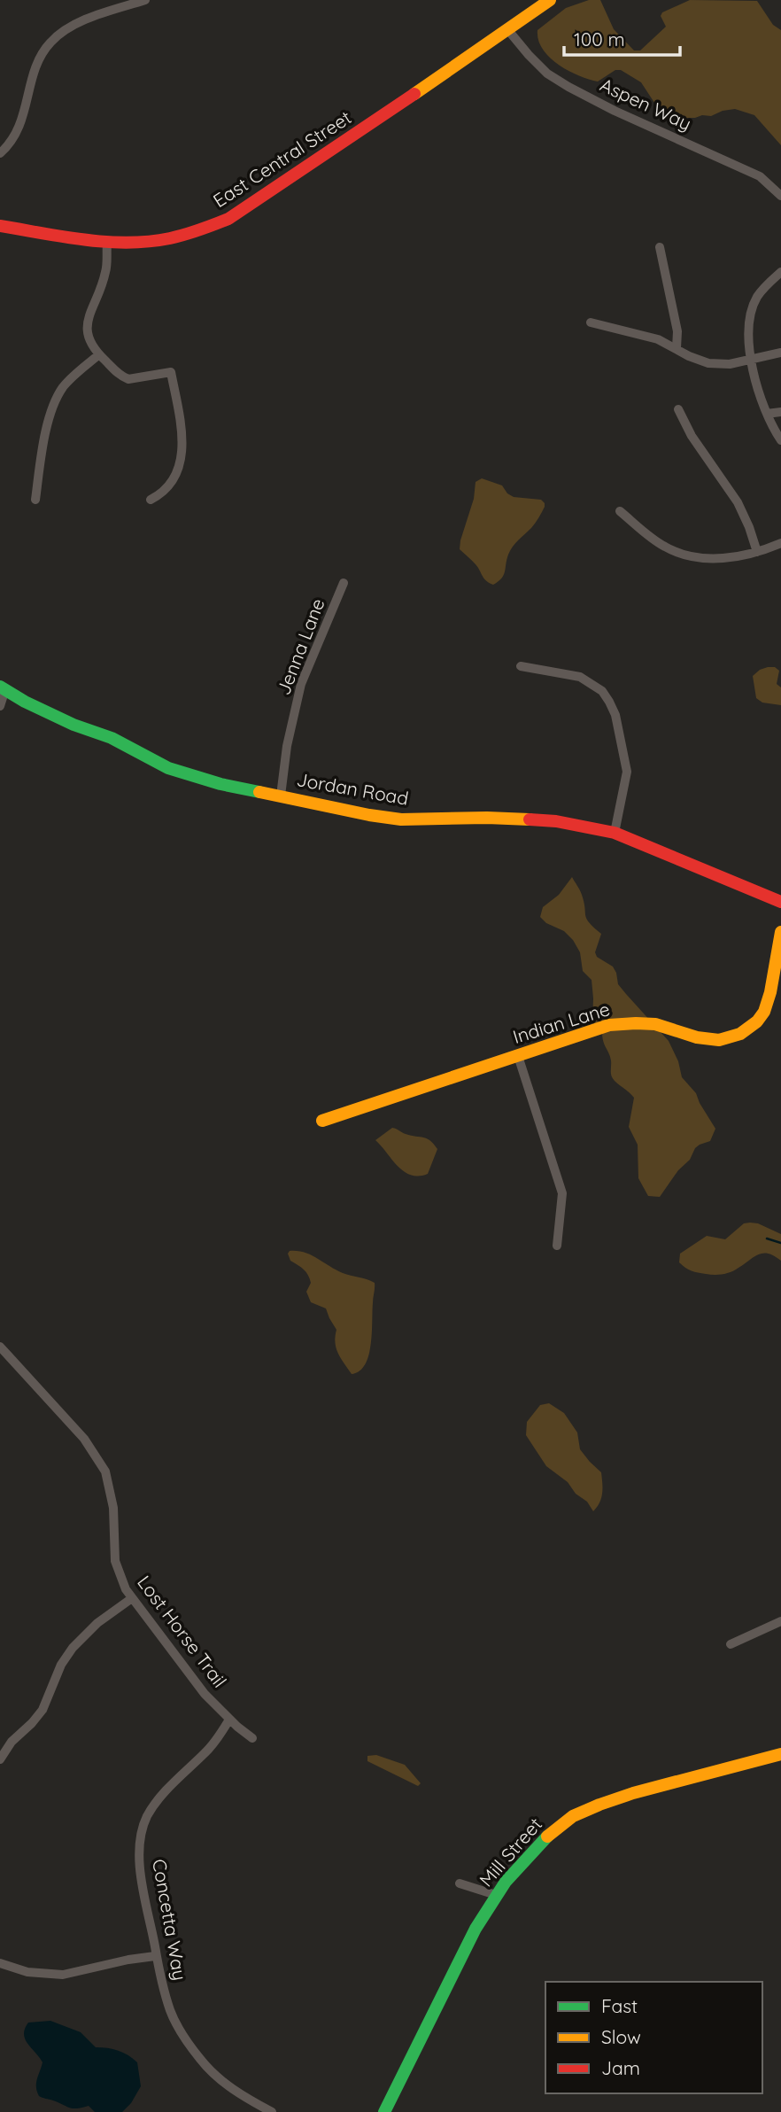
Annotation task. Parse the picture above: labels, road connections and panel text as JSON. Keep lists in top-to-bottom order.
{
  "streets": {
    "street": [
      "Aspen Way",
      "East Central Street",
      "Jenna Lane",
      "Jordan Road",
      "Indian Lane",
      "Lost Horse Trail",
      "Mill Street",
      "Concetta Way"
    ]
  },
  "crossings": [
    ["Aspen Way", "East Central Street"],
    ["Jenna Lane", "Jordan Road"],
    ["Lost Horse Trail", "Concetta Way"]
  ],
  "legend": ["Fast", "Slow", "Jam"],
  "scale_bar": "100 m"
}
